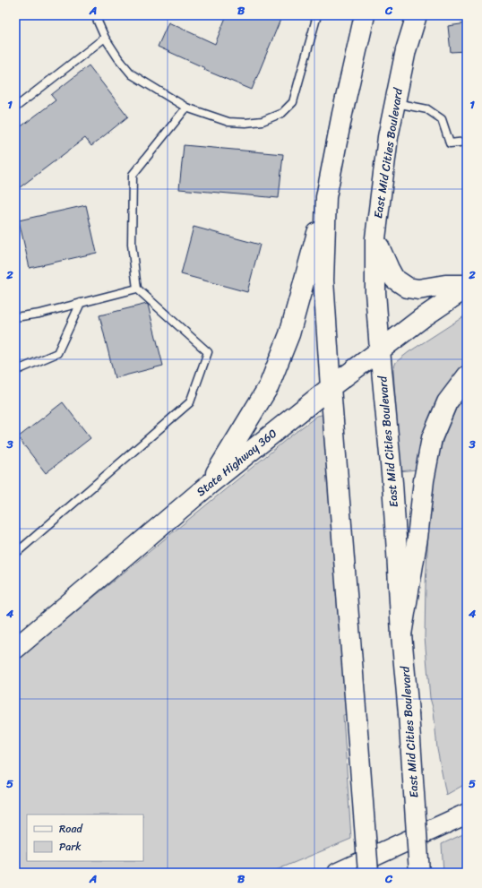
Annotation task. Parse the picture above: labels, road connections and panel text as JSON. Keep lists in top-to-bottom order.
{
  "streets": {
    "main road": ["East Mid Cities Boulevard", "State Highway 360"]
  },
  "crossings": [
    ["East Mid Cities Boulevard", "State Highway 360"]
  ],
  "legend": ["Road", "Park"],
  "grid": {
    "columns": ["A", "B", "C"],
    "rows": [
      "1",
      "2",
      "3",
      "4",
      "5"
    ]
  }
}
